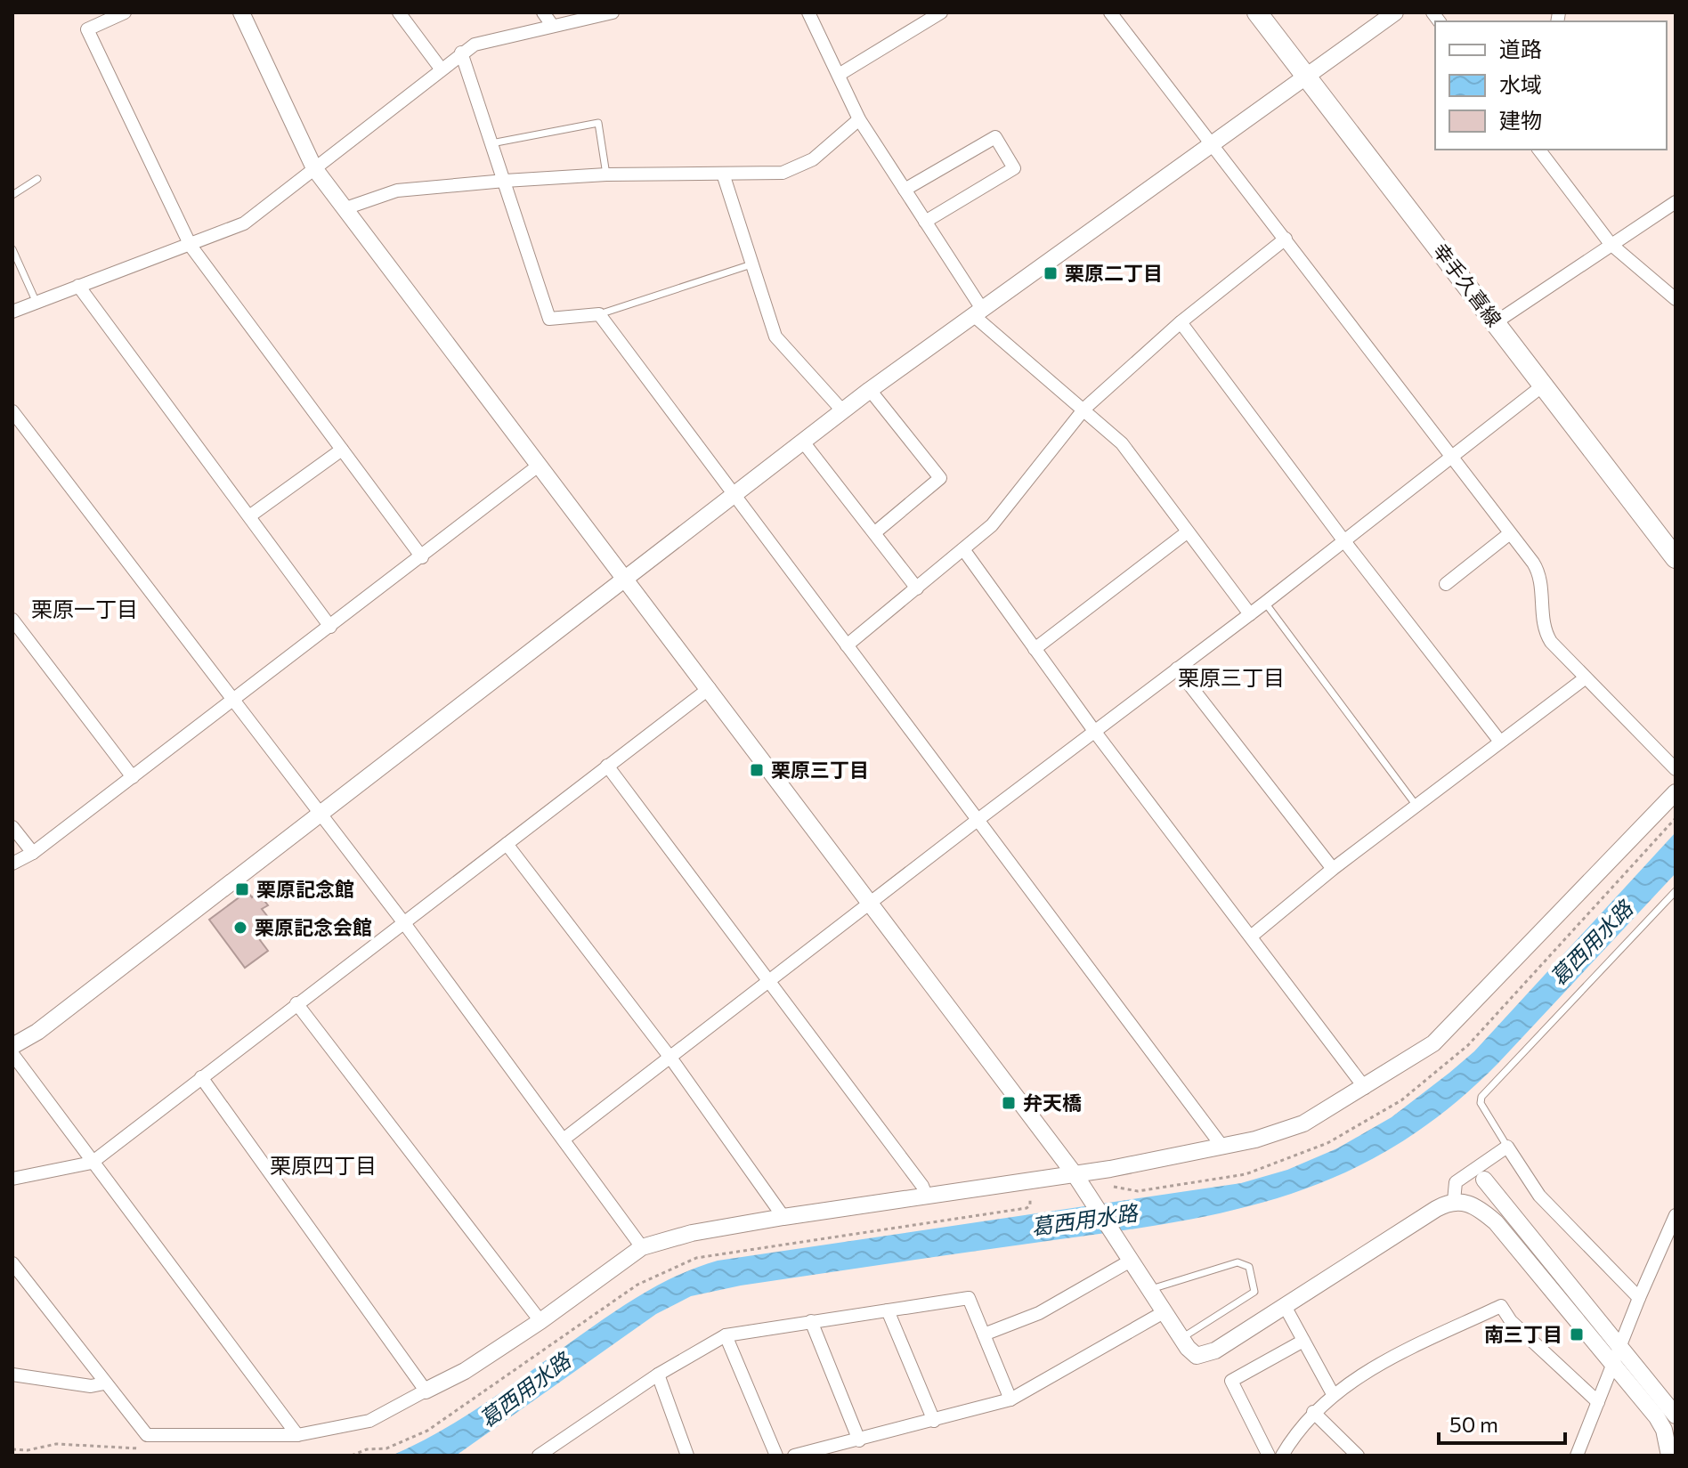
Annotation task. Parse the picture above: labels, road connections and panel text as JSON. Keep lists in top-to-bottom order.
{
  "streets": {
    "main road": ["幸手久喜線"]
  },
  "districts": ["栗原一丁目", "栗原三丁目", "栗原四丁目"],
  "water": ["葛西用水路"],
  "places": {
    "transit": [
      "栗原二丁目",
      "栗原三丁目",
      "栗原記念館",
      "弁天橋",
      "南三丁目"
    ],
    "other": ["栗原記念会館"]
  },
  "legend": ["道路", "水域", "建物"],
  "scale_bar": "50 m"
}
